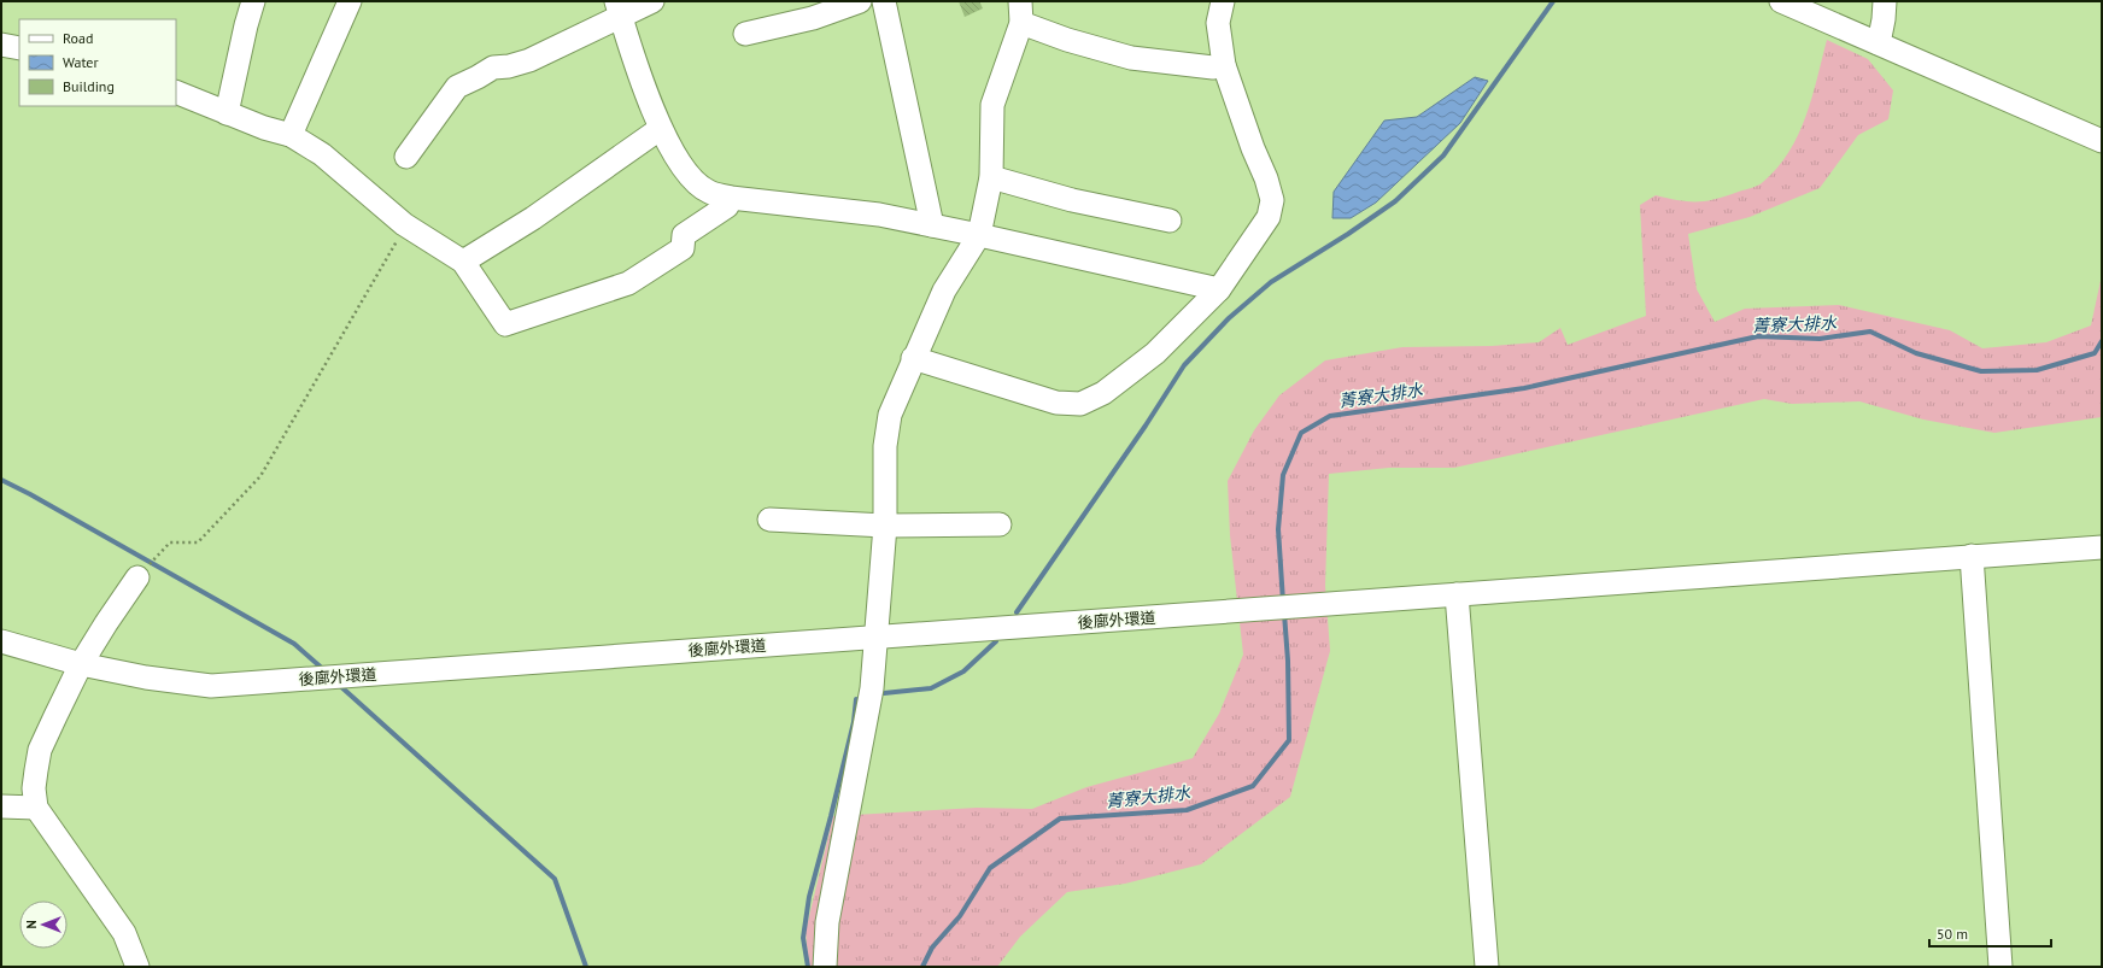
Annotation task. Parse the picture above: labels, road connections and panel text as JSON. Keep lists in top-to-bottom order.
{
  "streets": {
    "street": ["後廍外環道"]
  },
  "water": ["菁寮大排水"],
  "legend": ["Road", "Water", "Building"],
  "scale_bar": "50 m",
  "north": "left"
}
